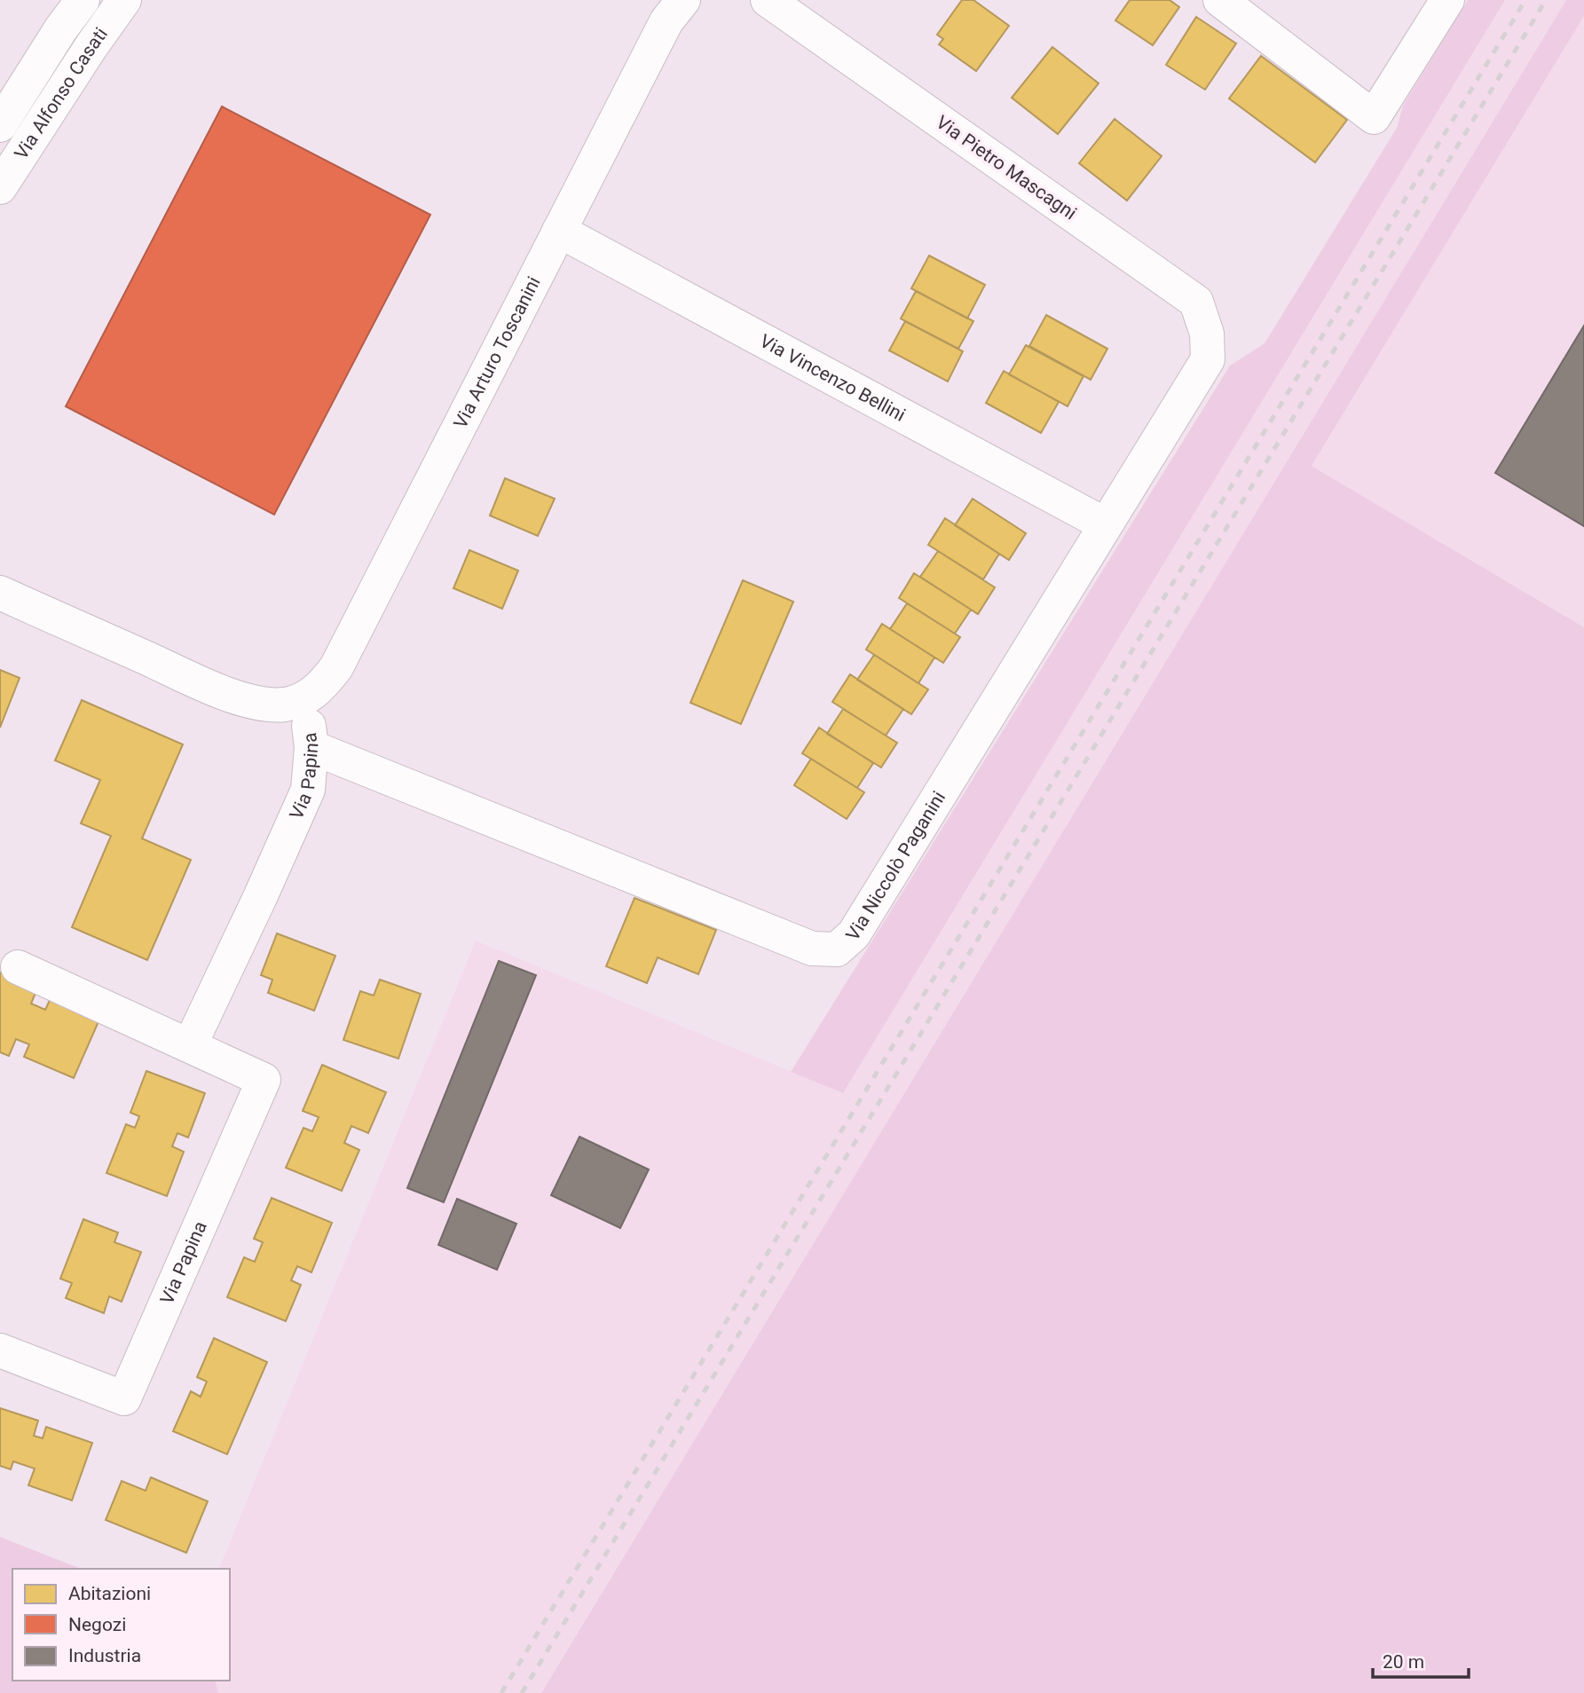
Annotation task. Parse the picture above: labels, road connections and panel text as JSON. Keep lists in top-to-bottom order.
{
  "streets": {
    "street": [
      "Via Alfonso Casati",
      "Via Pietro Mascagni",
      "Via Arturo Toscanini",
      "Via Vincenzo Bellini",
      "Via Papina",
      "Via Niccolò Paganini"
    ]
  },
  "crossings": [
    ["Via Pietro Mascagni", "Via Niccolò Paganini"],
    ["Via Arturo Toscanini", "Via Vincenzo Bellini"],
    ["Via Arturo Toscanini", "Via Papina"],
    ["Via Vincenzo Bellini", "Via Niccolò Paganini"],
    ["Via Papina", "Via Niccolò Paganini"]
  ],
  "legend": ["Abitazioni", "Negozi", "Industria"],
  "scale_bar": "20 m"
}
